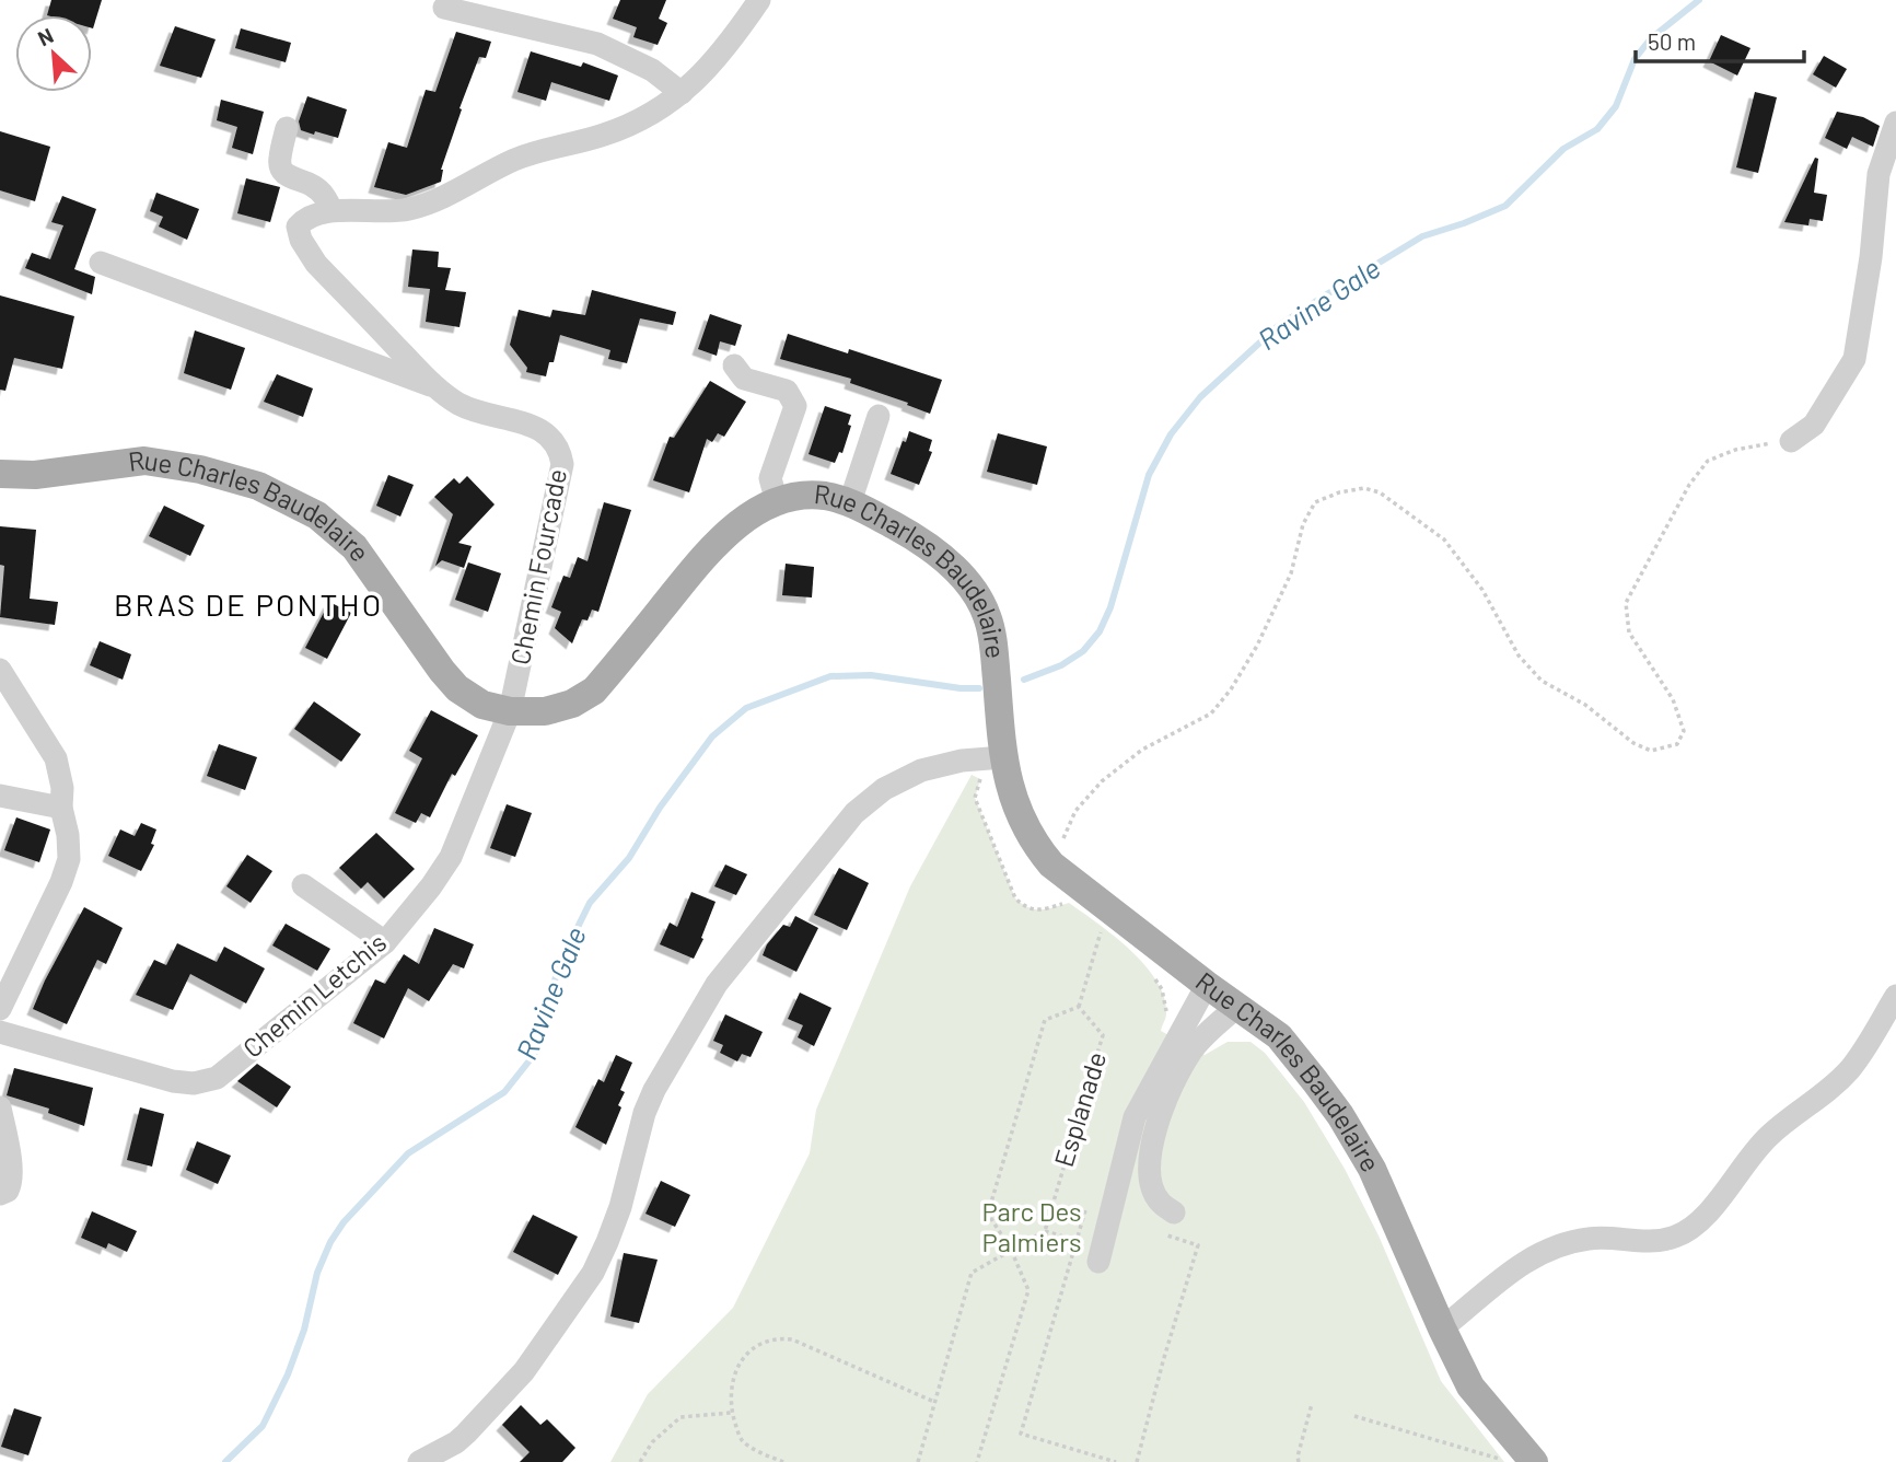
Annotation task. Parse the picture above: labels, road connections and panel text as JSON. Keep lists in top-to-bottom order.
{
  "streets": {
    "main road": ["Rue Charles Baudelaire"],
    "street": ["Chemin Fourcade", "Chemin Letchis"],
    "path": ["Esplanade"]
  },
  "crossings": [
    ["Rue Charles Baudelaire", "Chemin Fourcade"],
    ["Rue Charles Baudelaire", "Chemin Letchis"],
    ["Chemin Fourcade", "Chemin Letchis"]
  ],
  "districts": ["BRAS DE PONTHO"],
  "water": ["Ravine Gale"],
  "parks": ["Parc Des Palmiers"],
  "scale_bar": "50 m",
  "north": "top left"
}
